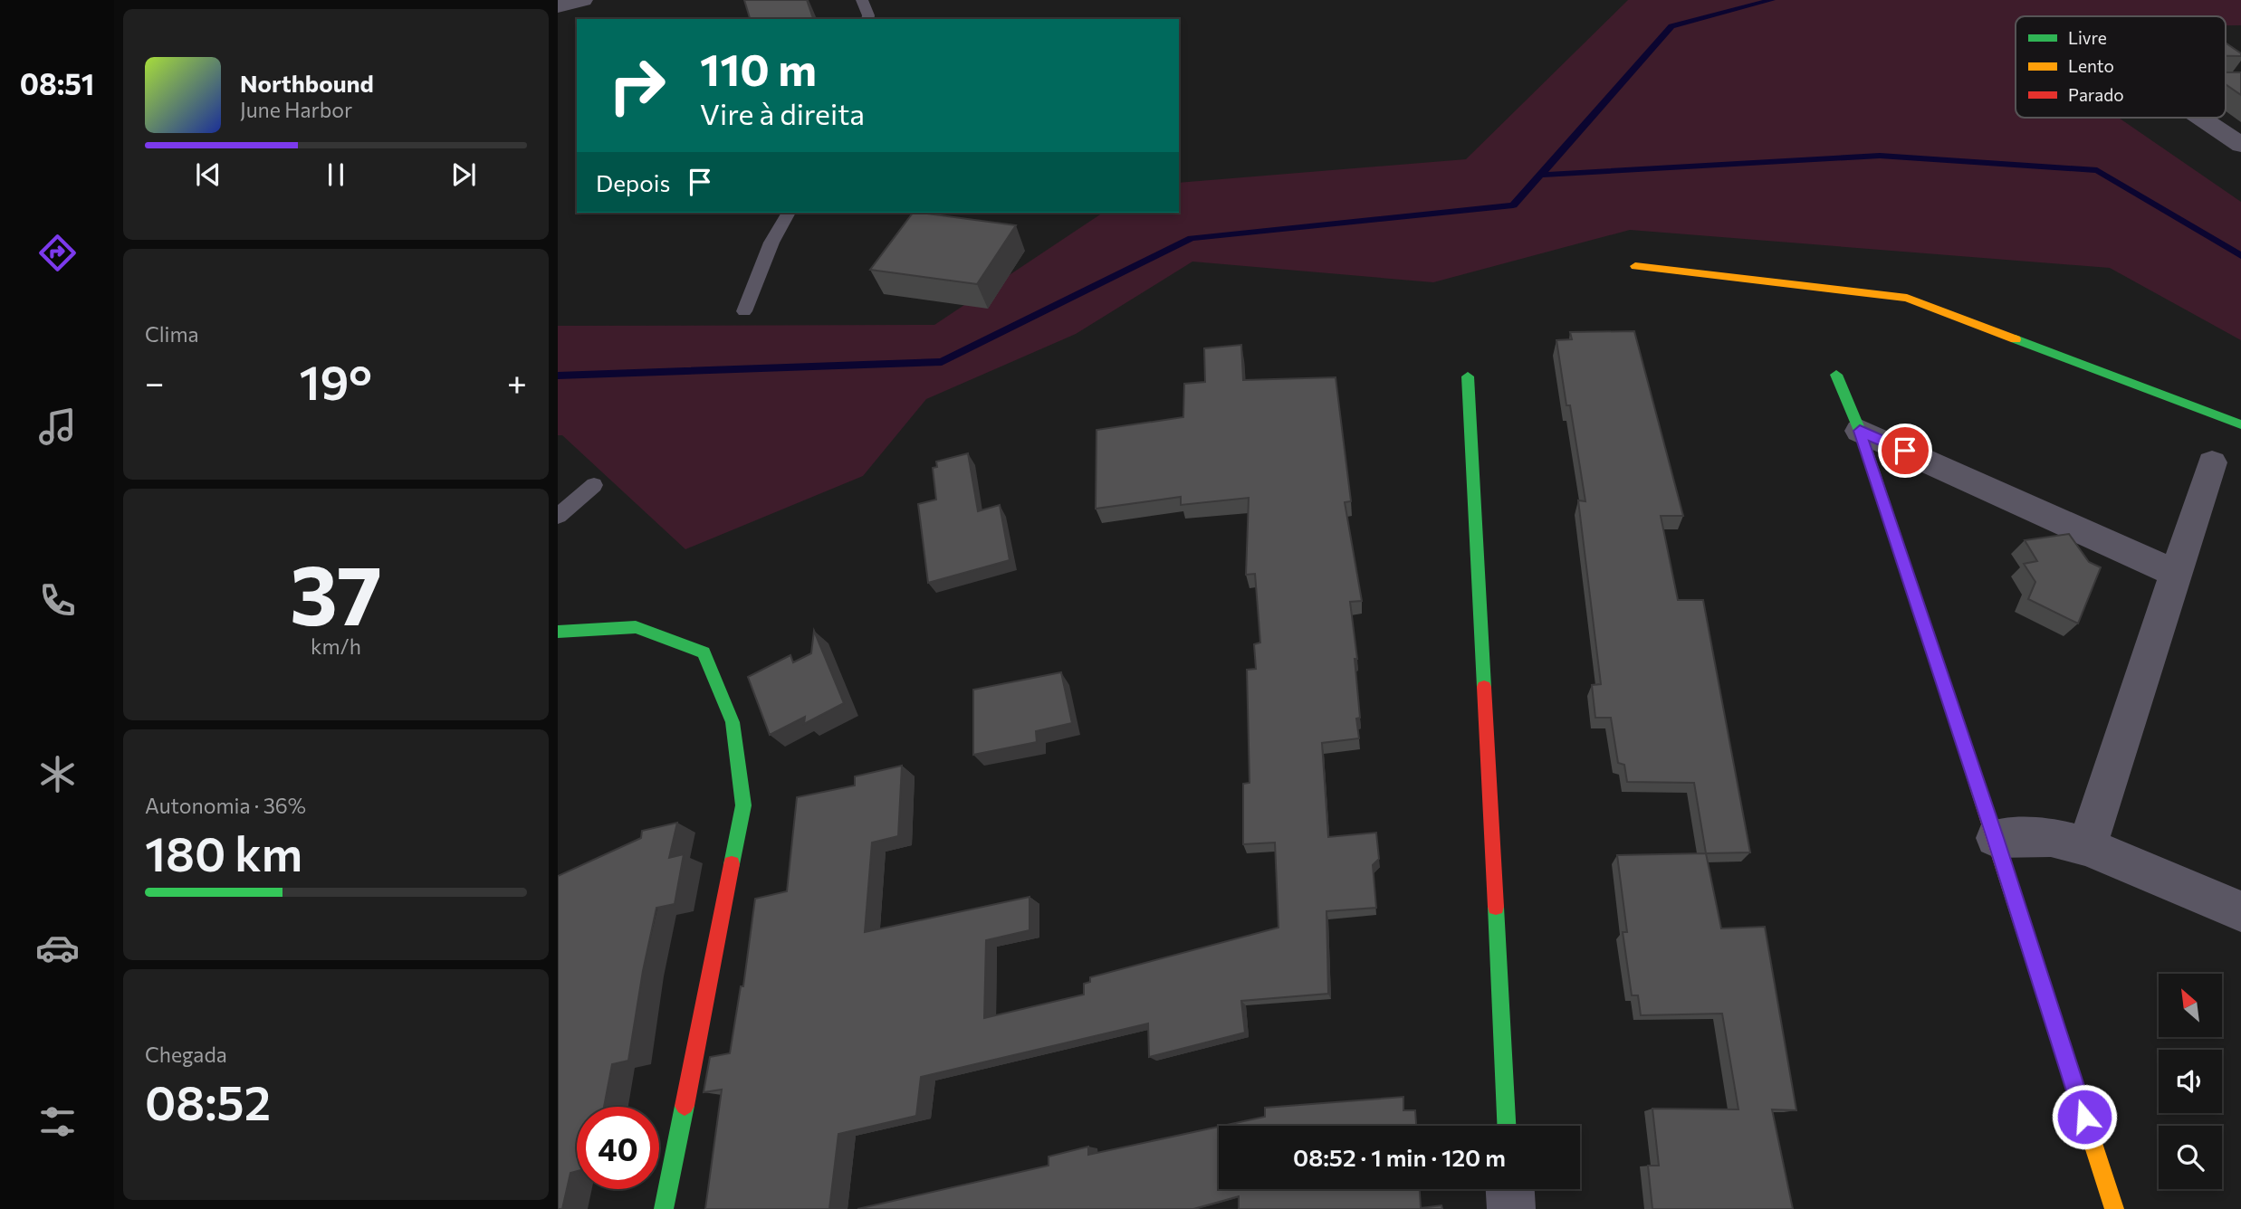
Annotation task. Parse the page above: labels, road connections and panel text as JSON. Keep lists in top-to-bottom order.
{
  "legend": ["Livre", "Lento", "Parado"],
  "north": "top left",
  "page": {
    "tabs": "08:51",
    "turn": ["110 m", "Vire à direita"],
    "song": ["Northbound", "June Harbor"],
    "then": "Depois",
    "tile": [
      "Clima",
      ["37", "km/h"],
      ["Autonomia · 36%", "180 km"],
      ["Chegada", "08:52"]
    ],
    "heat": ["−", "19°", "+"],
    "limit": "40",
    "trip": "08:52 · 1 min · 120 m"
  }
}
